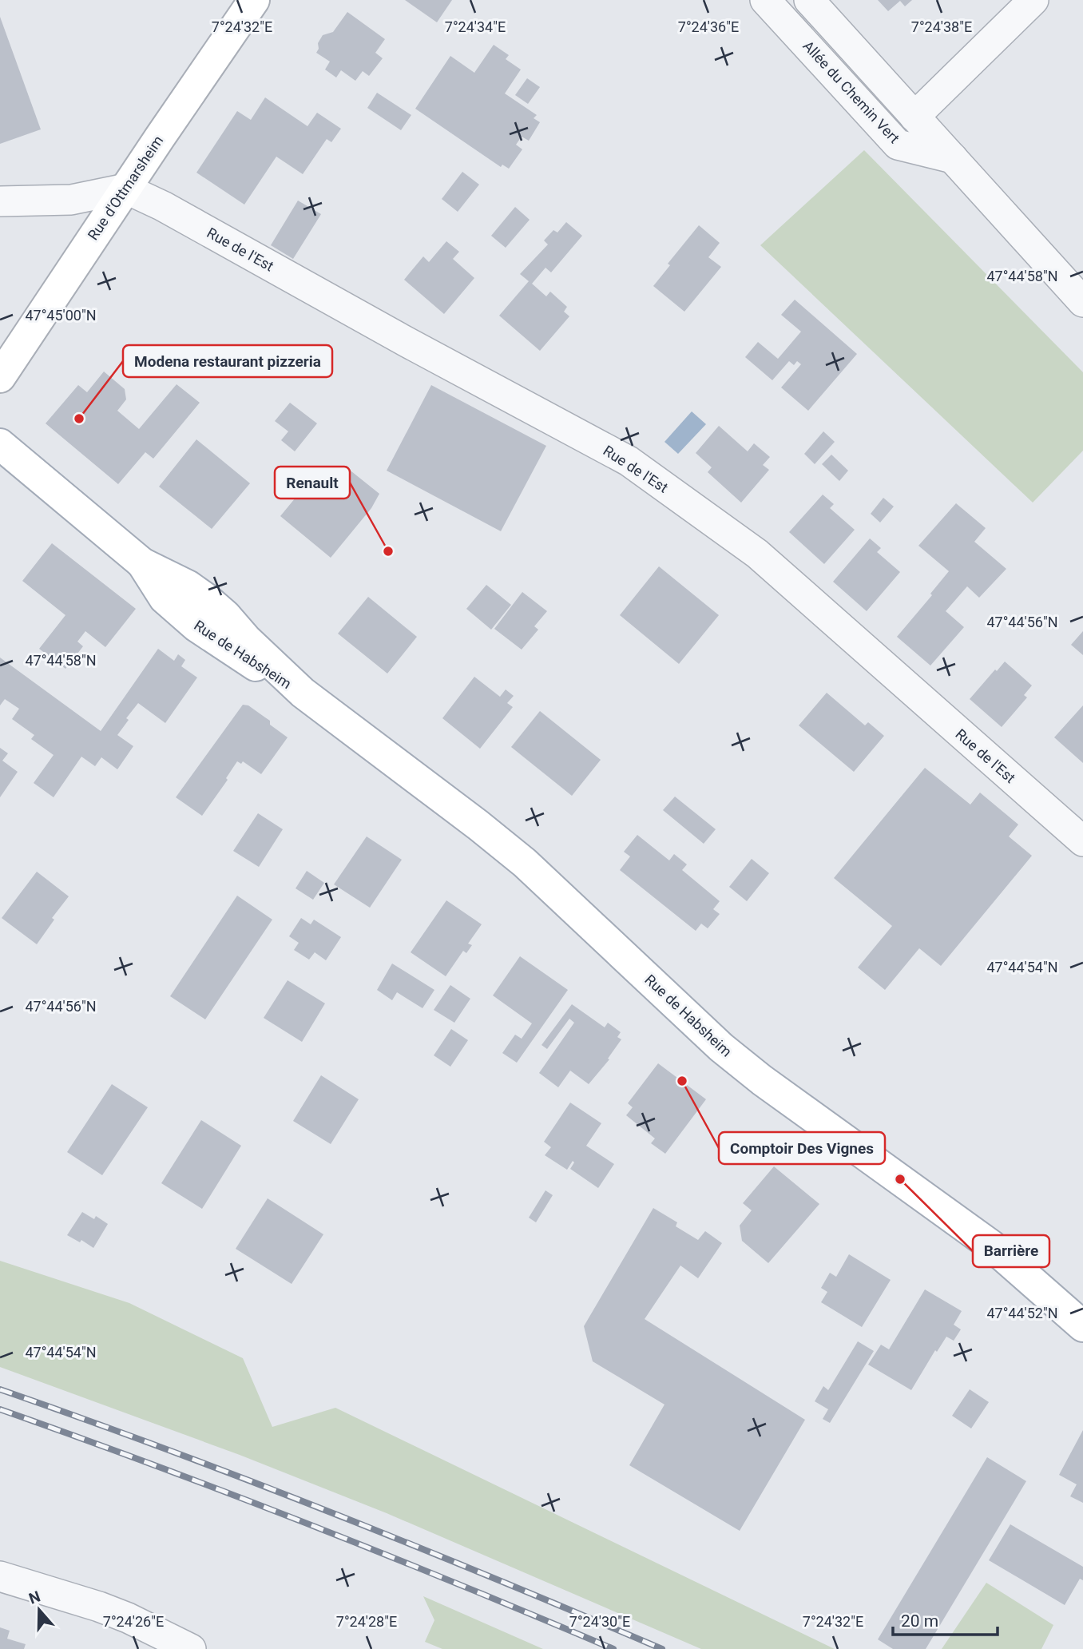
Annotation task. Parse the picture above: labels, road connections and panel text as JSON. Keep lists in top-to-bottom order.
{
  "streets": {
    "main road": ["Rue d'Ottmarsheim", "Rue de Habsheim"],
    "street": ["Allée du Chemin Vert", "Rue de l'Est"]
  },
  "crossings": [
    ["Rue d'Ottmarsheim", "Rue de l'Est"]
  ],
  "places": [
    "Modena restaurant pizzeria",
    "Renault",
    "Comptoir Des Vignes",
    "Barrière"
  ],
  "scale_bar": "20 m",
  "north": "top",
  "coordinates": [
    "7°24'32\"E",
    "7°24'34\"E",
    "7°24'36\"E",
    "7°24'38\"E",
    "47°44'58\"N",
    "47°45'00\"N",
    "47°44'56\"N",
    "47°44'54\"N",
    "47°44'52\"N",
    "7°24'26\"E",
    "7°24'28\"E",
    "7°24'30\"E"
  ]
}
